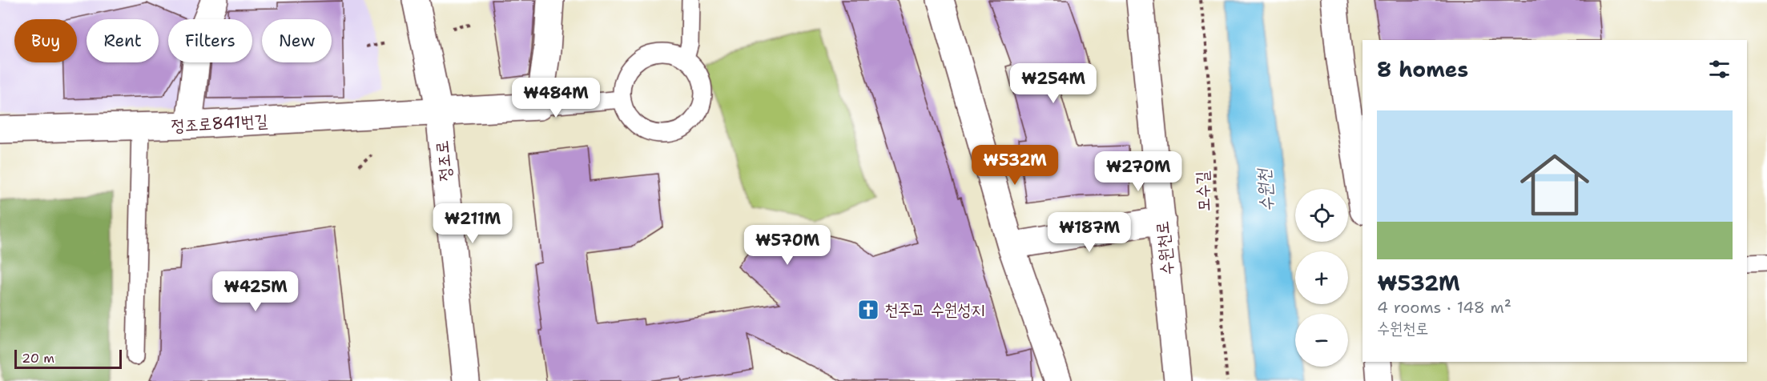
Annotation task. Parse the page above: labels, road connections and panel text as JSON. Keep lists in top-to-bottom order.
{
  "streets": {
    "street": ["정조로841번길", "정조로", "수원천로"],
    "path": ["모수길"]
  },
  "crossings": [
    ["정조로841번길", "정조로"]
  ],
  "water": ["수원천"],
  "places": {
    "church": ["천주교 수원성지"]
  },
  "scale_bar": "20 m",
  "page": {
    "chip": [
      "Buy",
      "Rent",
      "Filters",
      "New"
    ],
    "heading": "8 homes",
    "price": [
      "₩254M",
      "₩484M",
      "₩532M",
      "₩270M",
      "₩211M",
      "₩187M",
      "₩570M",
      "₩425M"
    ],
    "list": [
      {
        "name": "₩532M",
        "note": "4 rooms · 148 m² · 수원천로"
      }
    ],
    "map_buttons": ["+", "−"],
    "scale": "20 m"
  }
}
